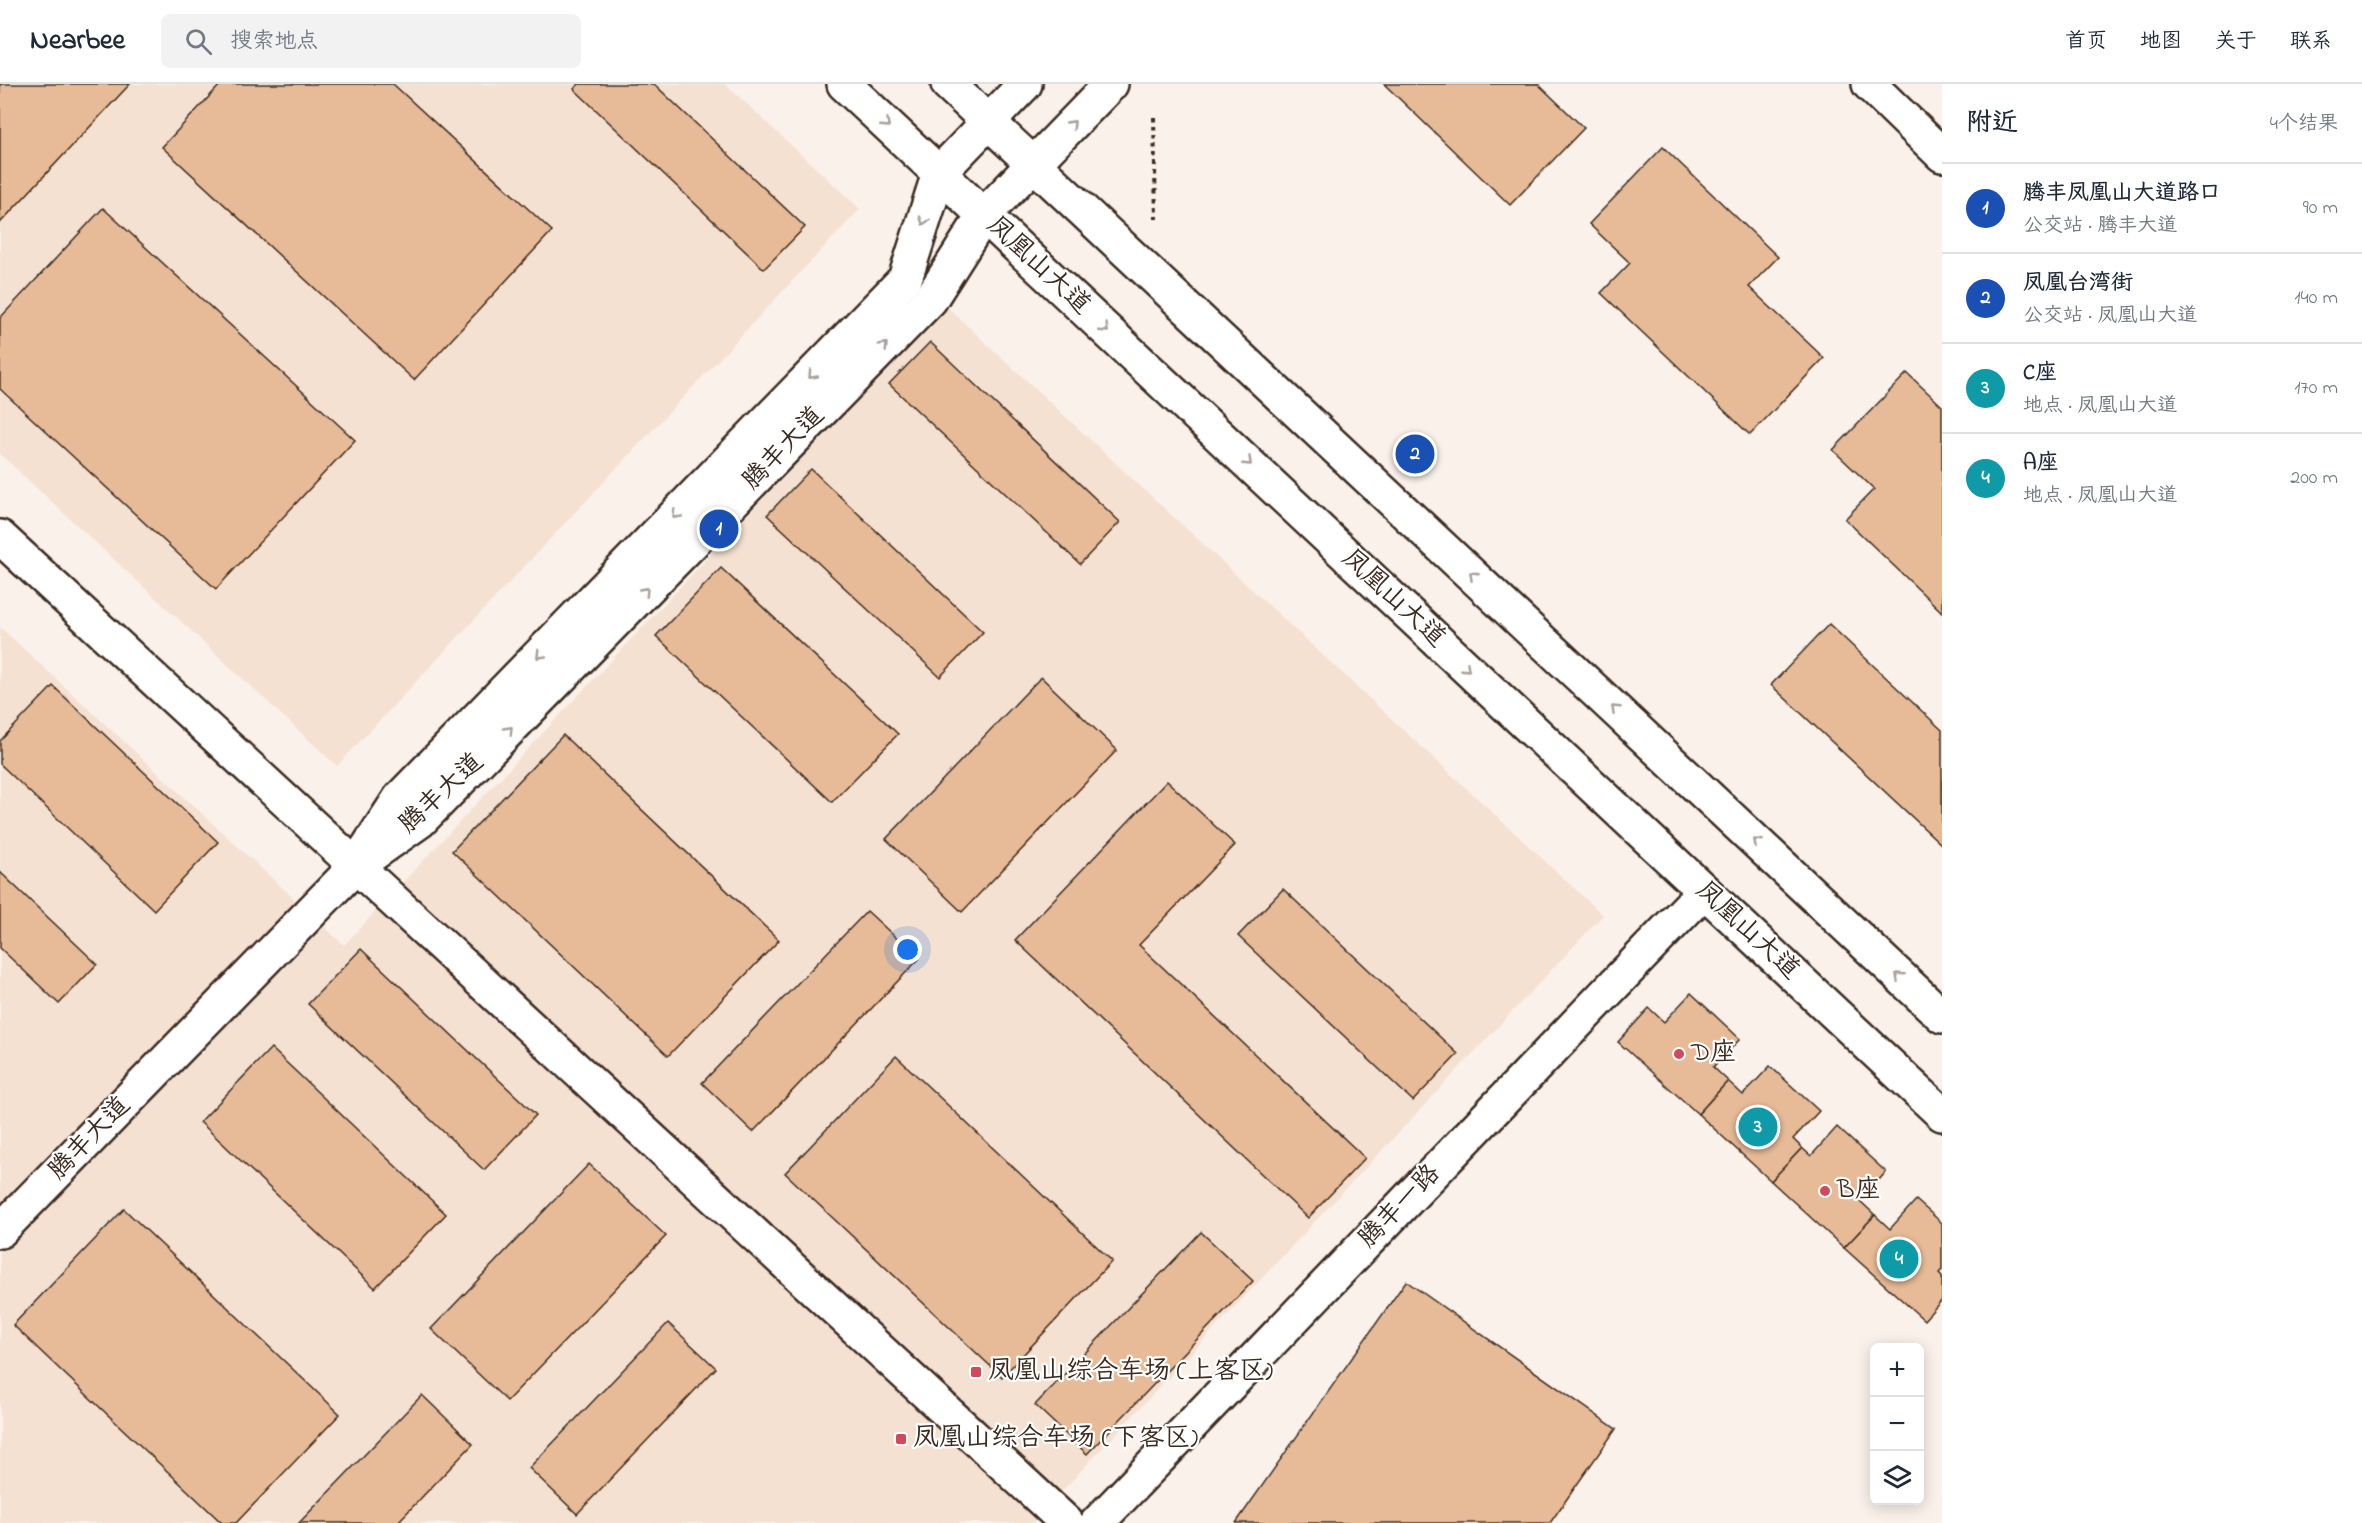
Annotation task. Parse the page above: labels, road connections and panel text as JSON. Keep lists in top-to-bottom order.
{
  "streets": {
    "street": ["凤凰山大道", "腾丰大道", "腾丰一路"]
  },
  "crossings": [
    ["凤凰山大道", "腾丰大道"],
    ["凤凰山大道", "腾丰一路"]
  ],
  "places": {
    "other": ["D座", "B座"],
    "transit": ["凤凰山综合车场 (上客区)", "凤凰山综合车场 (下客区)"]
  },
  "page": {
    "header": "Nearbee",
    "search": "搜索地点",
    "nav": [
      "首页",
      "地图",
      "关于",
      "联系"
    ],
    "heading": ["附近", "4个结果"],
    "list": [
      {
        "mark": "1",
        "name": "腾丰凤凰山大道路口",
        "note": "公交站 · 腾丰大道",
        "value": "90 m"
      },
      {
        "mark": "2",
        "name": "凤凰台湾街",
        "note": "公交站 · 凤凰山大道",
        "value": "140 m"
      },
      {
        "mark": "3",
        "name": "C座",
        "note": "地点 · 凤凰山大道",
        "value": "170 m"
      },
      {
        "mark": "4",
        "name": "A座",
        "note": "地点 · 凤凰山大道",
        "value": "200 m"
      }
    ],
    "pins": [
      "2",
      "1",
      "3",
      "4"
    ],
    "map_buttons": ["+", "−"]
  }
}
